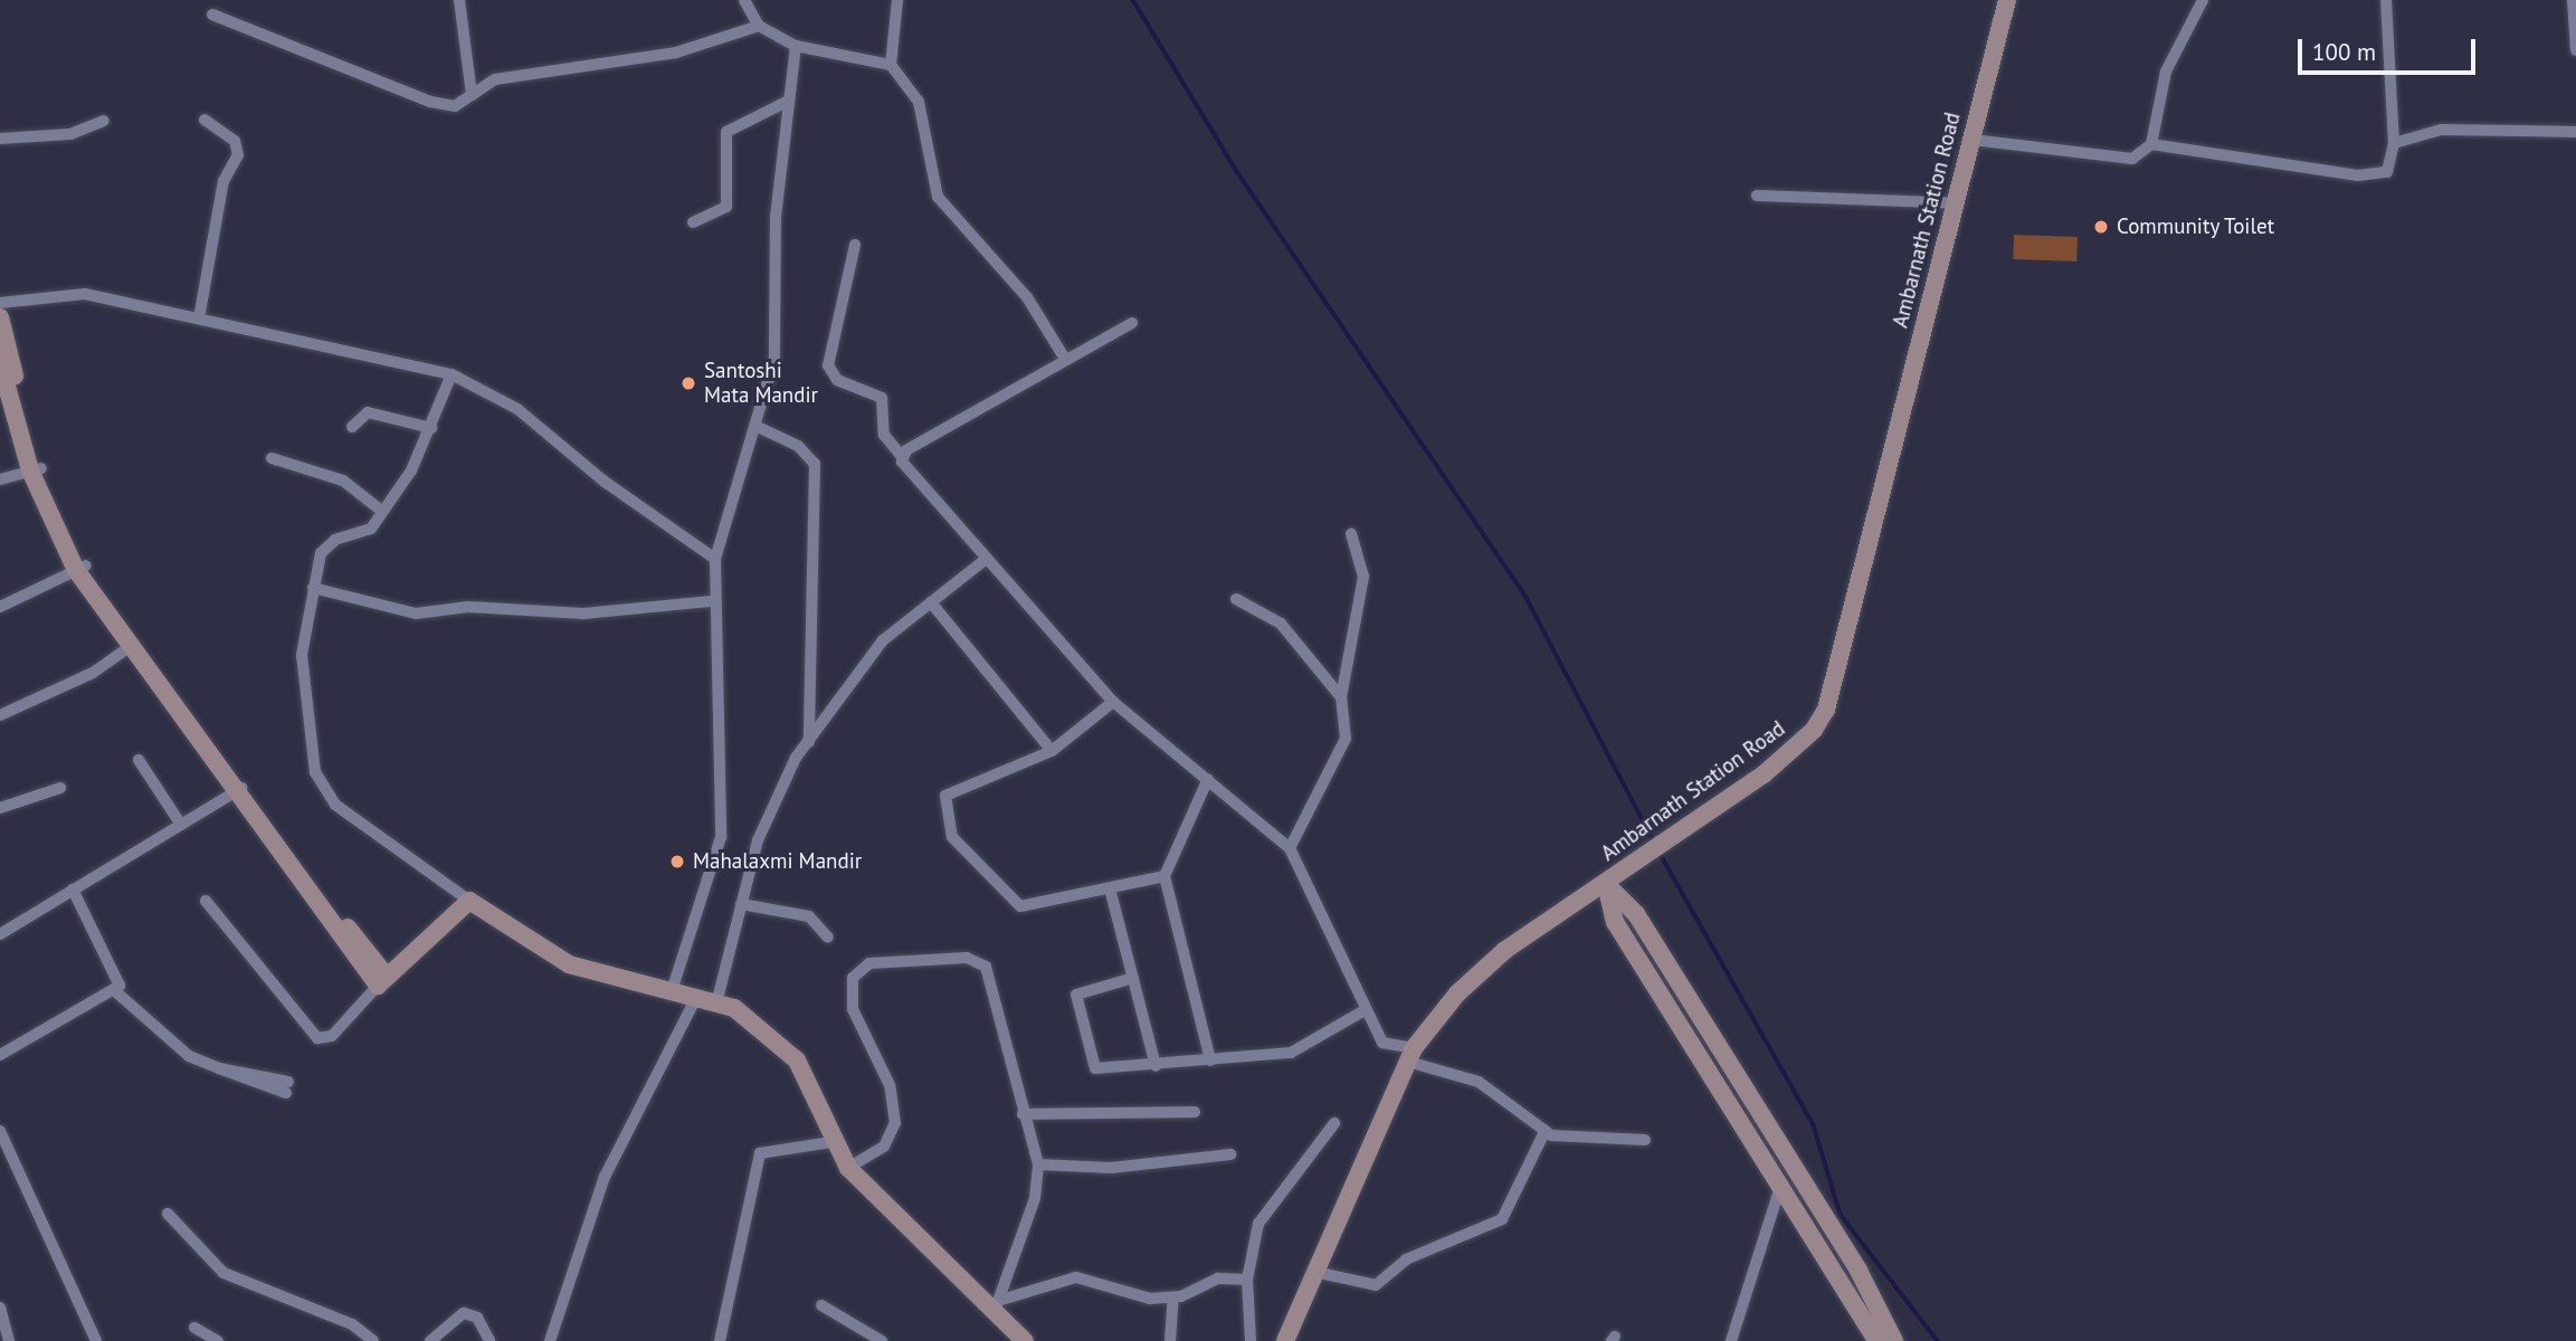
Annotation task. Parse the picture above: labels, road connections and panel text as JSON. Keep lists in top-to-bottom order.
{
  "streets": {
    "street": ["Ambarnath Station Road"]
  },
  "places": ["Community Toilet", "Santoshi Mata Mandir", "Mahalaxmi Mandir"],
  "scale_bar": "100 m"
}
